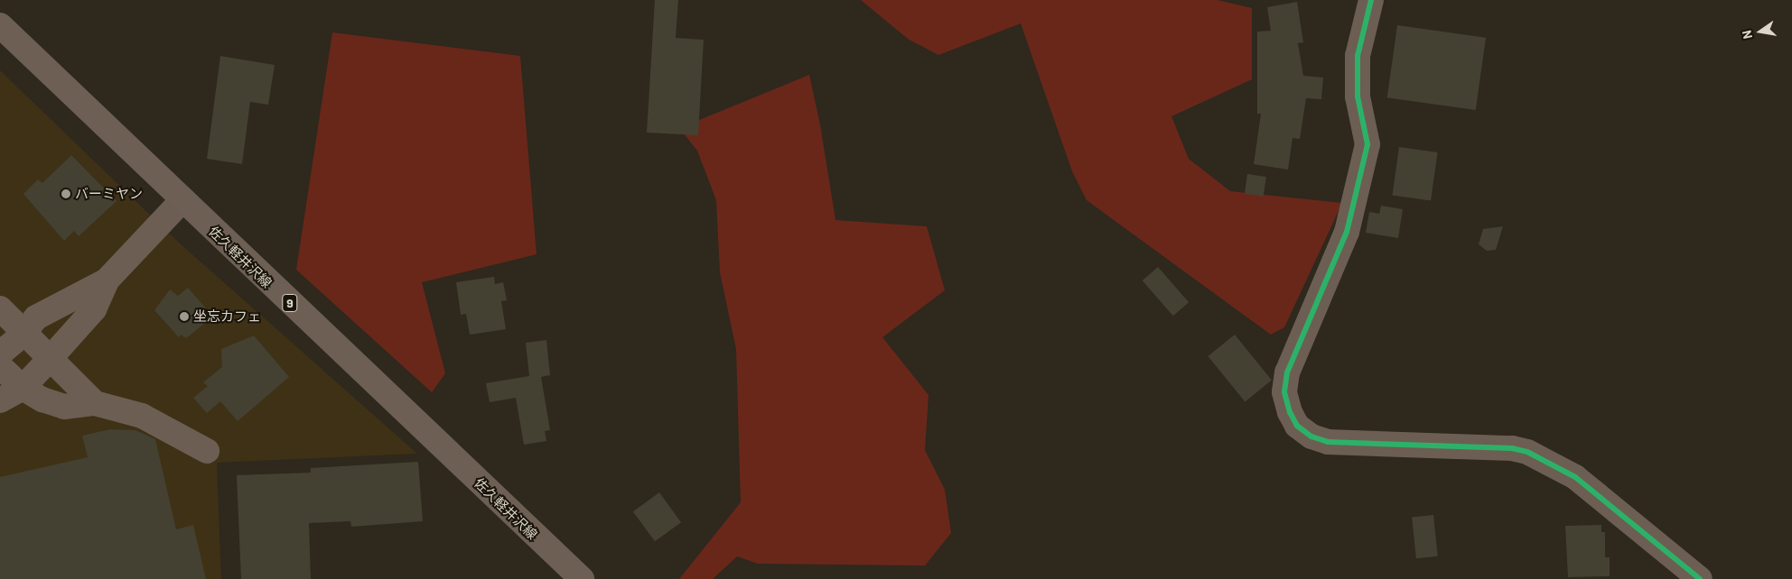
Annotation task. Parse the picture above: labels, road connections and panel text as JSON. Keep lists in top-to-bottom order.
{
  "streets": {
    "main road": ["佐久軽井沢線", "9"]
  },
  "places": ["バーミヤン", "坐忘カフェ"],
  "north": "left"
}
